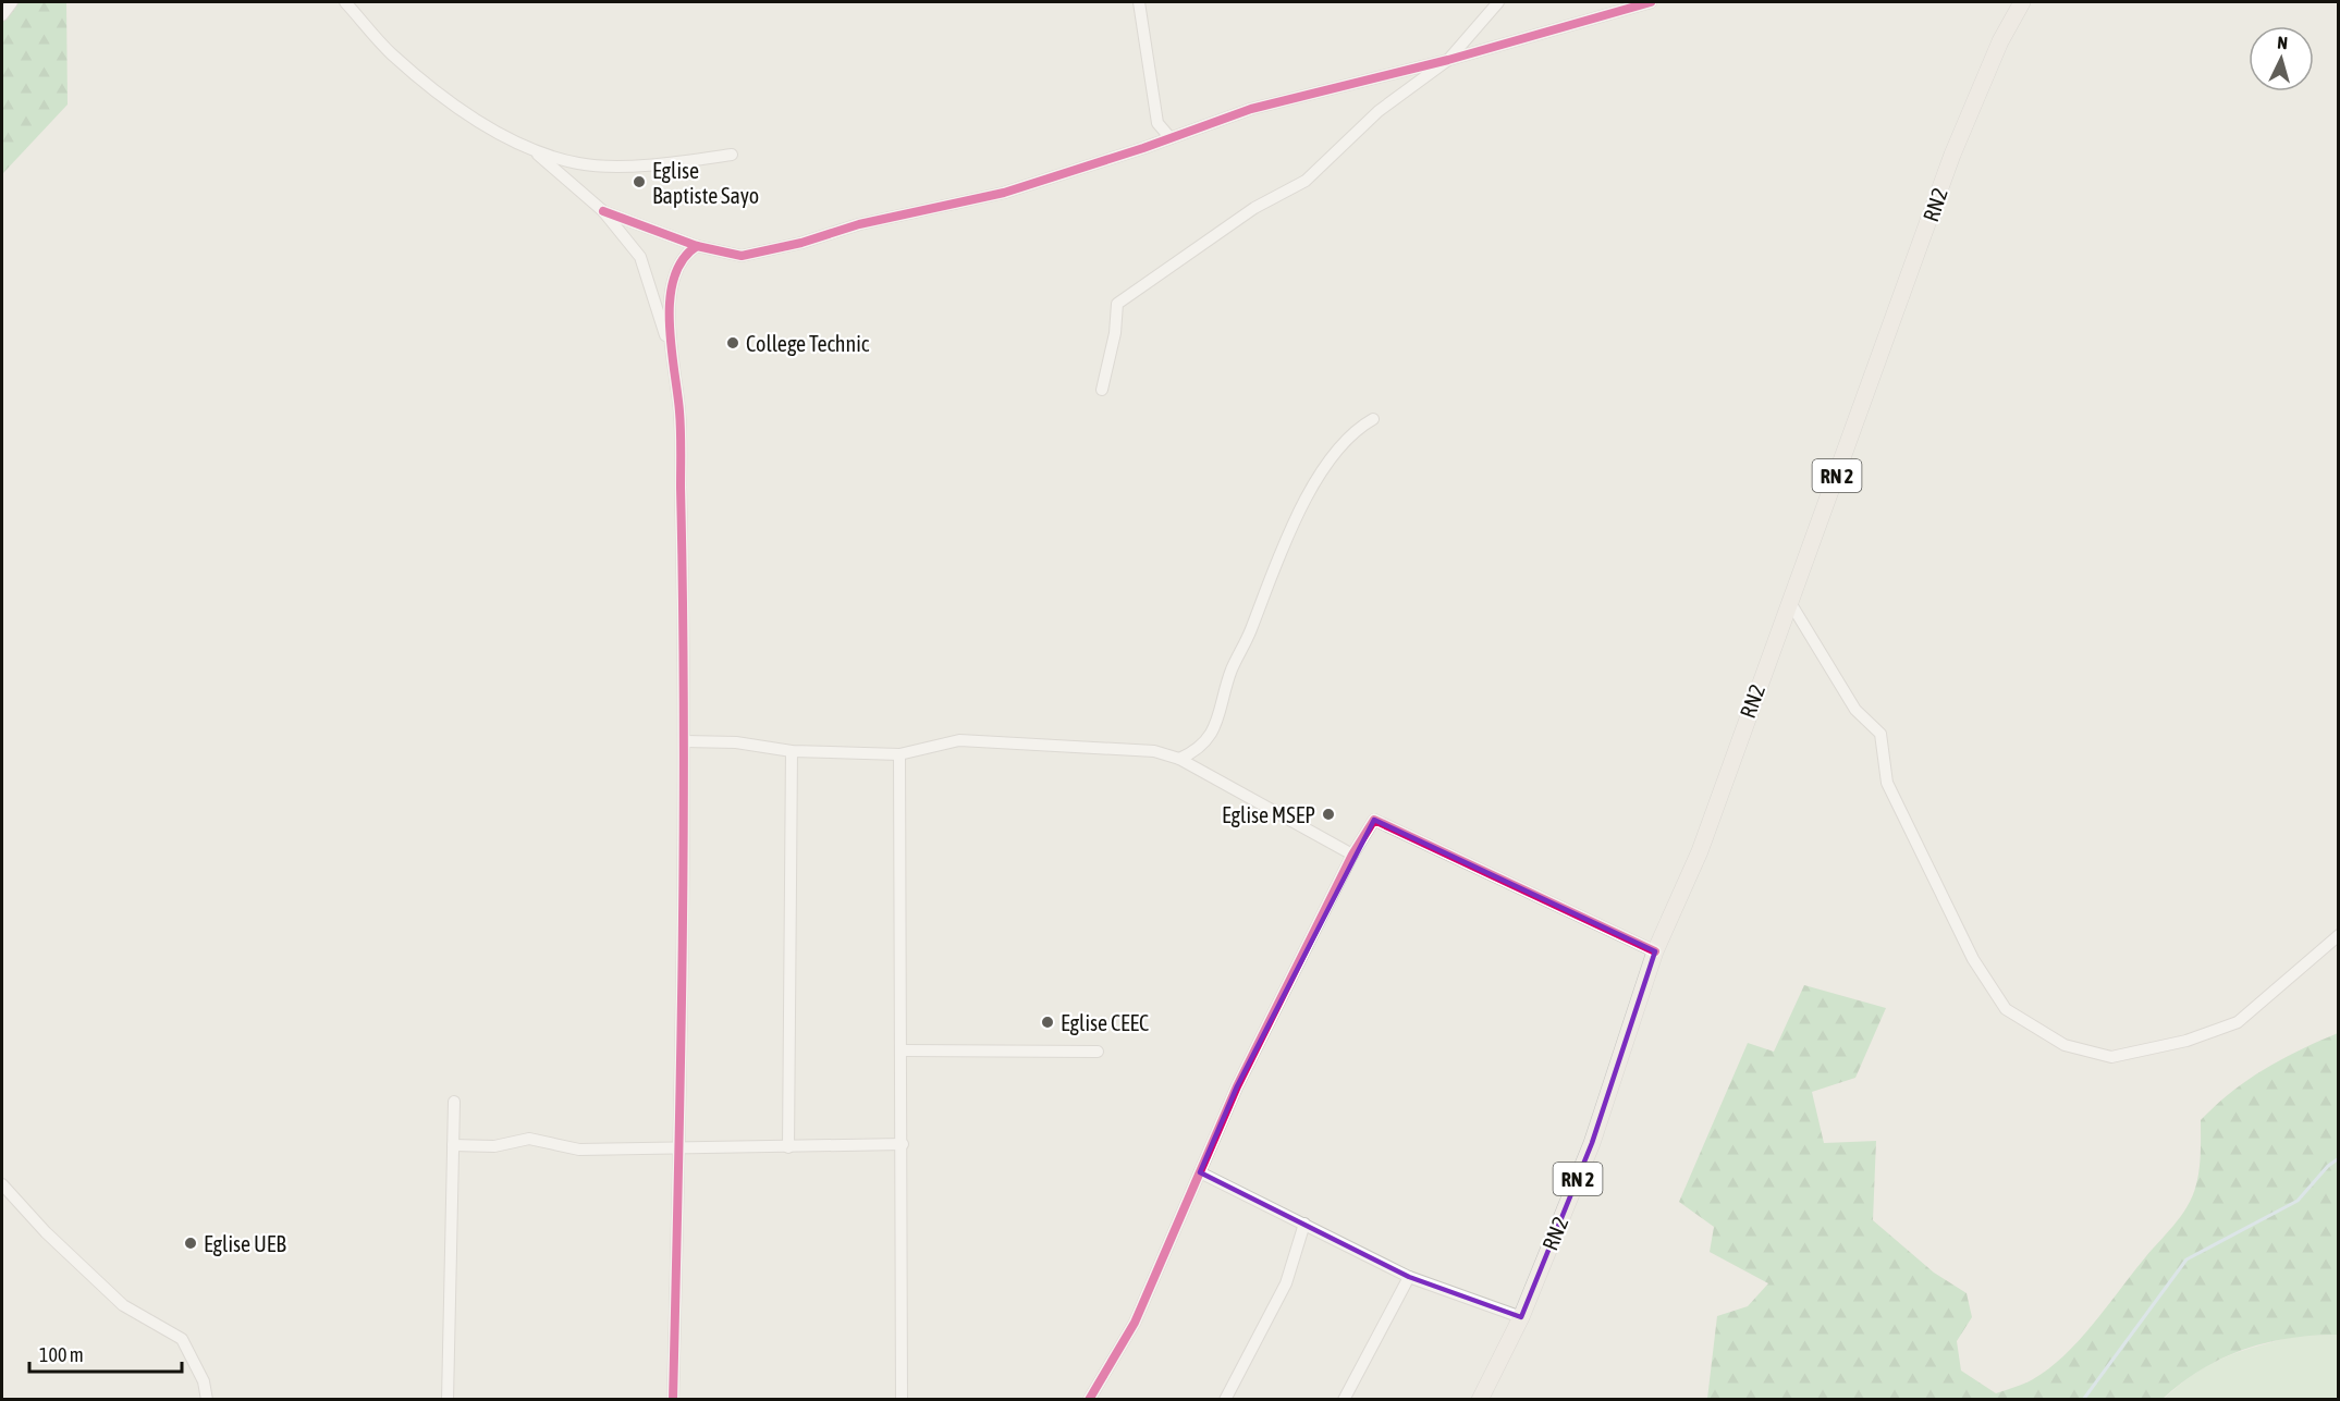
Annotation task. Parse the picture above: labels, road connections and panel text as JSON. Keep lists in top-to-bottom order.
{
  "streets": {
    "main road": ["RN2", "RN 2"]
  },
  "places": [
    "Eglise Baptiste Sayo",
    "College Technic",
    "Eglise MSEP",
    "Eglise CEEC",
    "Eglise UEB"
  ],
  "scale_bar": "100 m",
  "north": "top"
}
